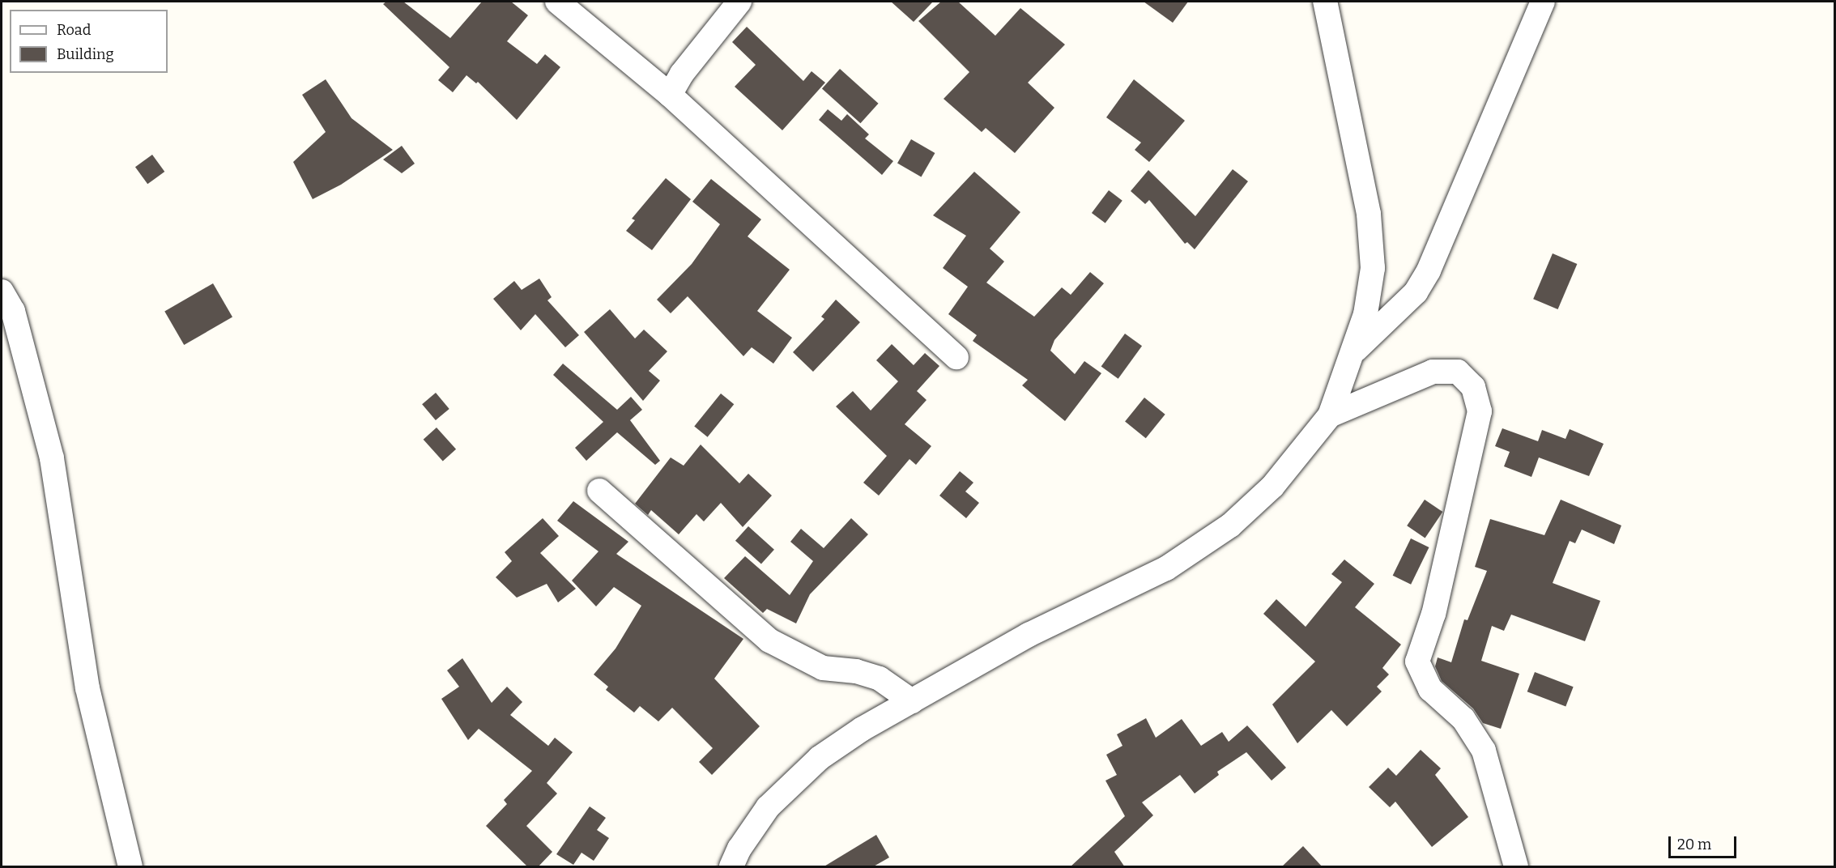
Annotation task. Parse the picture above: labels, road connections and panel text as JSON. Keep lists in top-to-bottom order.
{
  "legend": ["Road", "Building"],
  "scale_bar": "20 m"
}
